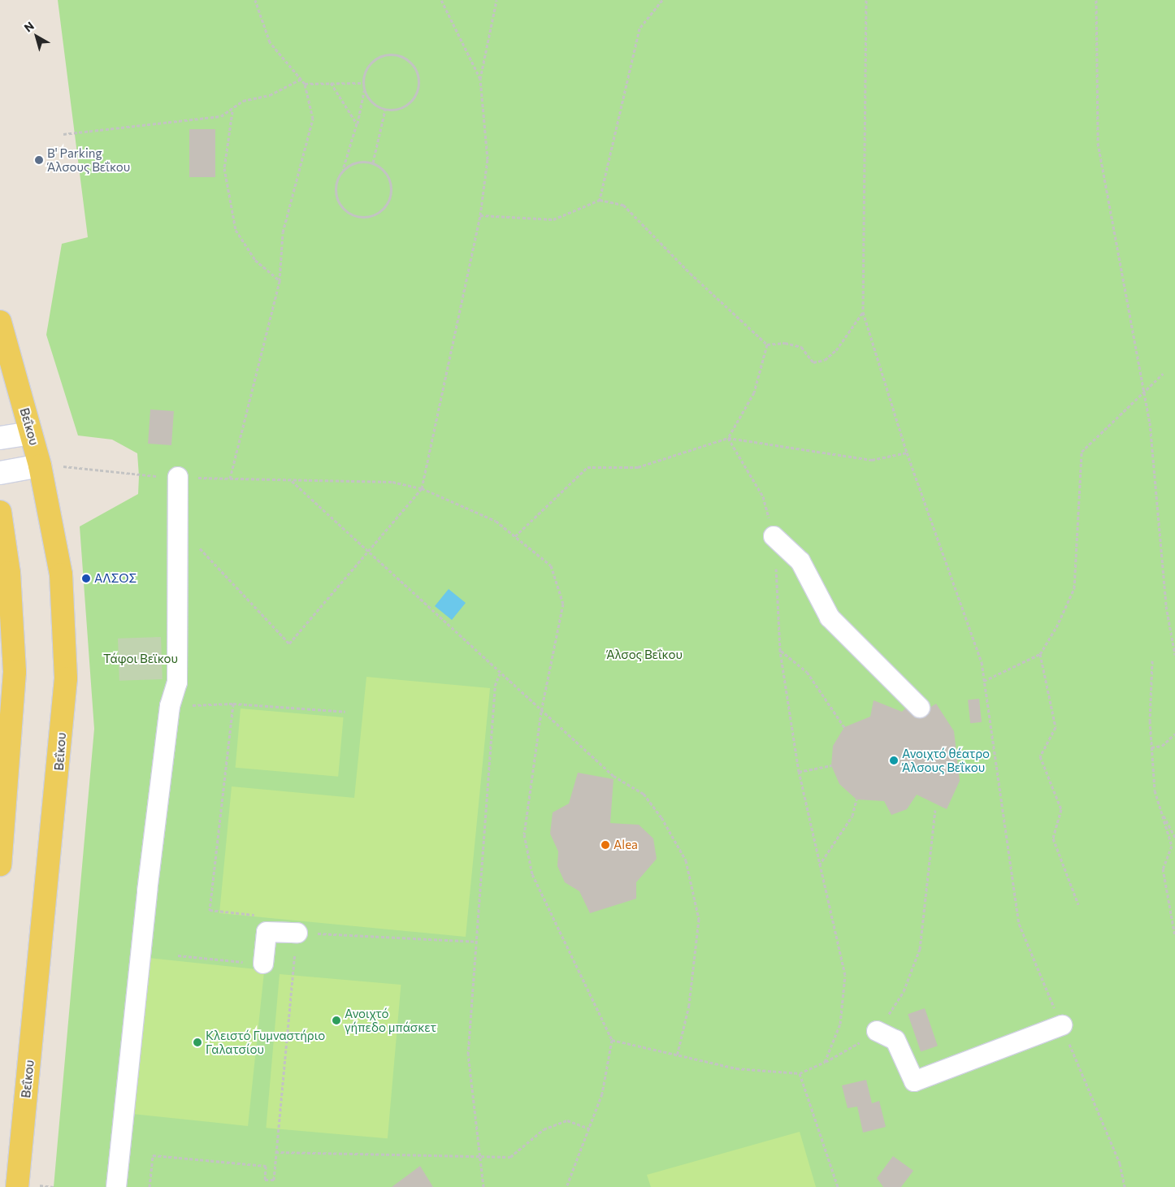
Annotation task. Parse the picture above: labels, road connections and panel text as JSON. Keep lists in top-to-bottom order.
{
  "streets": {
    "main road": ["Βεΐκου"]
  },
  "parks": ["Άλσος Βεΐκου", "Τάφοι Βεϊκου"],
  "places": [
    "Β' Parking Άλσους Βεΐκου",
    "ΑΛΣΟΣ",
    "Ανοιχτό θέατρο Άλσους Βεΐκου",
    "Alea",
    "Ανοιχτό γήπεδο μπάσκετ",
    "Κλειστό Γυμναστήριο Γαλατσίου"
  ],
  "north": "top left"
}
